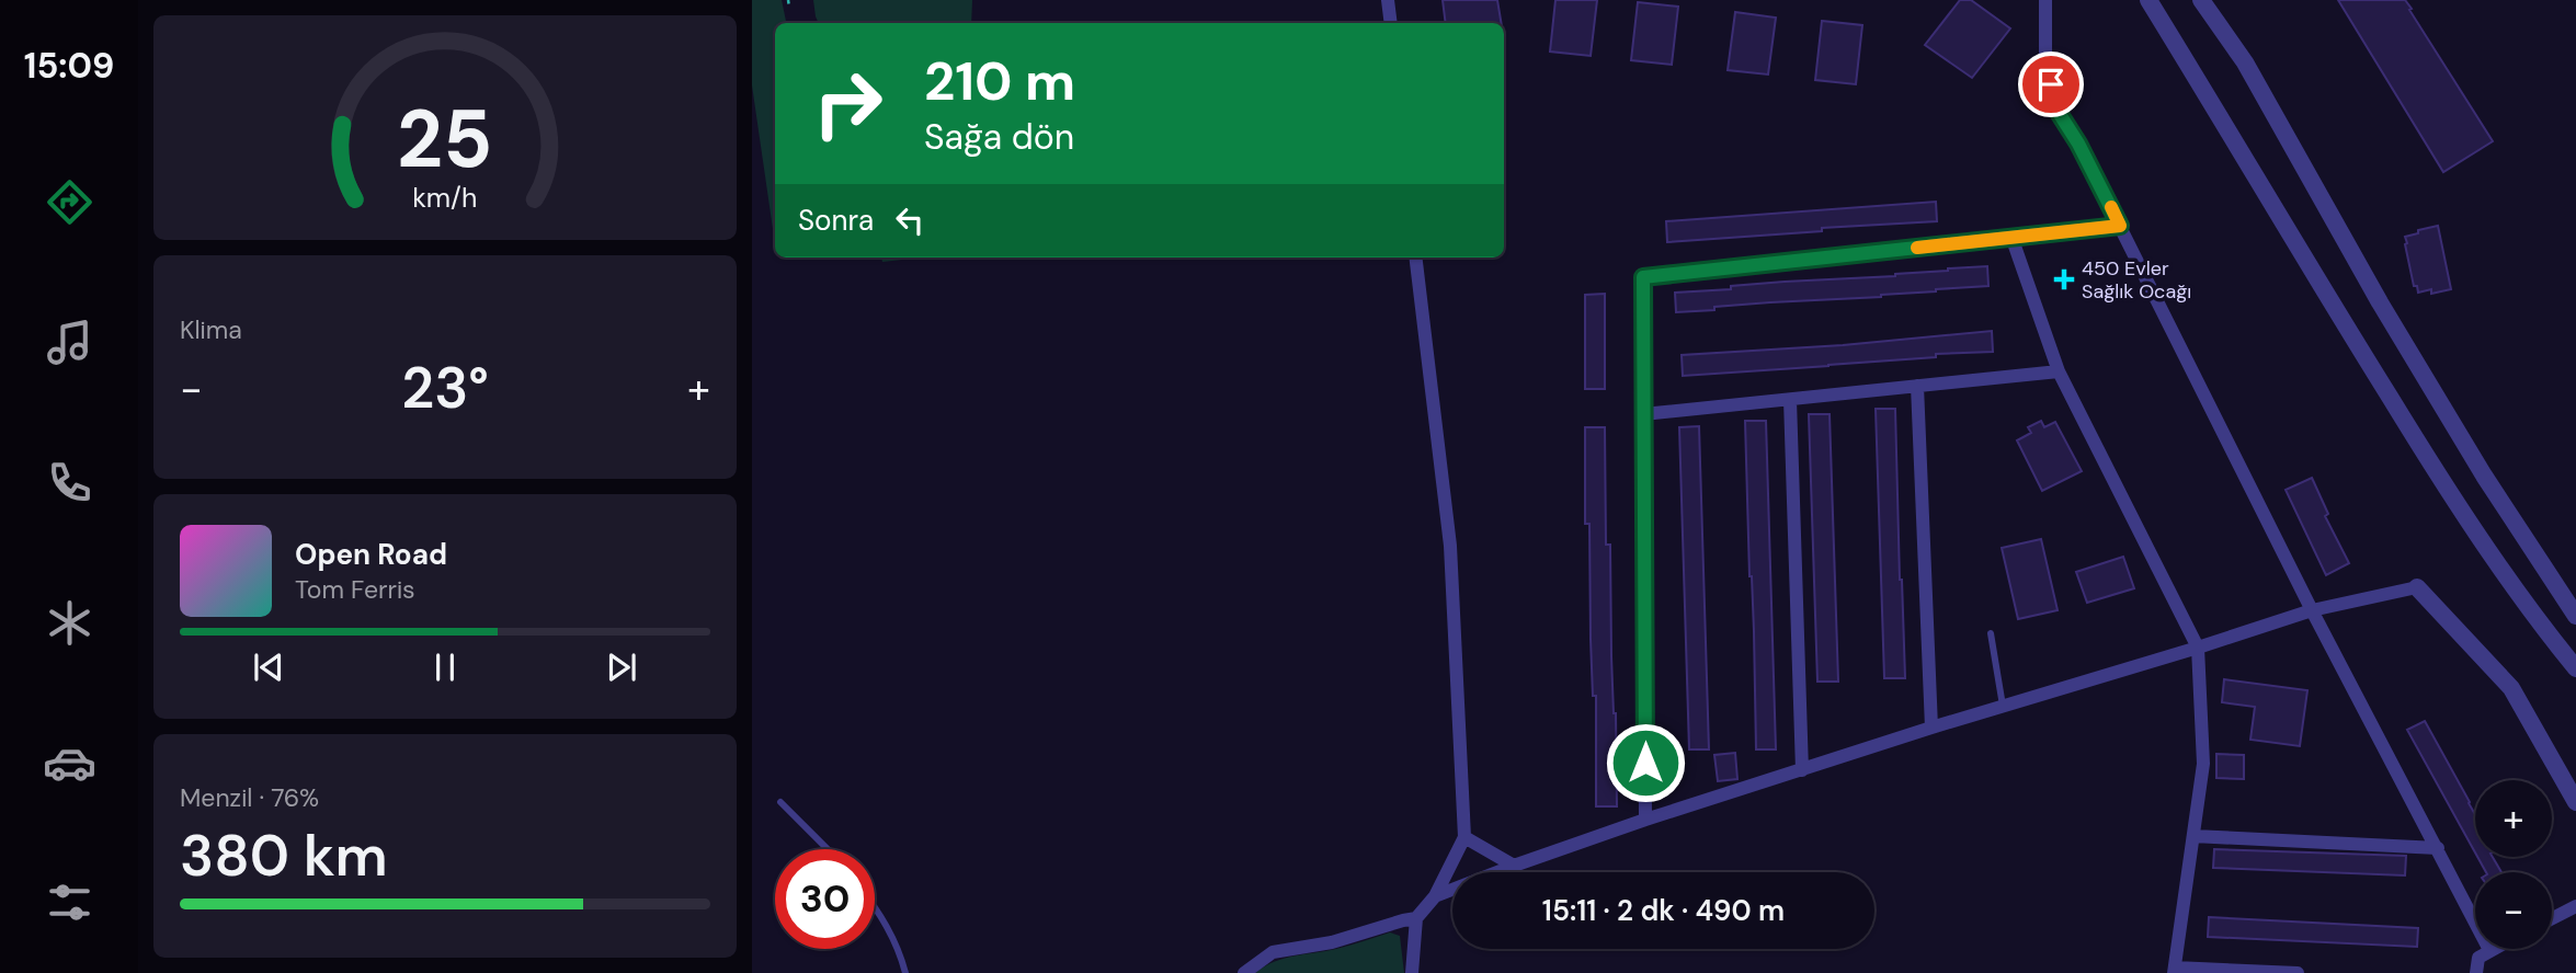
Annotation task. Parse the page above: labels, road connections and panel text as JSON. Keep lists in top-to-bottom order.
{
  "places": {
    "health": ["450 Evler Sağlık Ocağı"]
  },
  "page": {
    "tabs": "15:09",
    "turn": ["210 m", "Sağa dön"],
    "then": "Sonra",
    "tile": [
      "Klima",
      ["Menzil · 76%", "380 km"]
    ],
    "heat": ["−", "23°", "+"],
    "song": ["Open Road", "Tom Ferris"],
    "map_buttons": ["+", "−"],
    "limit": "30",
    "trip": "15:11 · 2 dk · 490 m",
    "gauge": ["25", "km/h"]
  }
}
